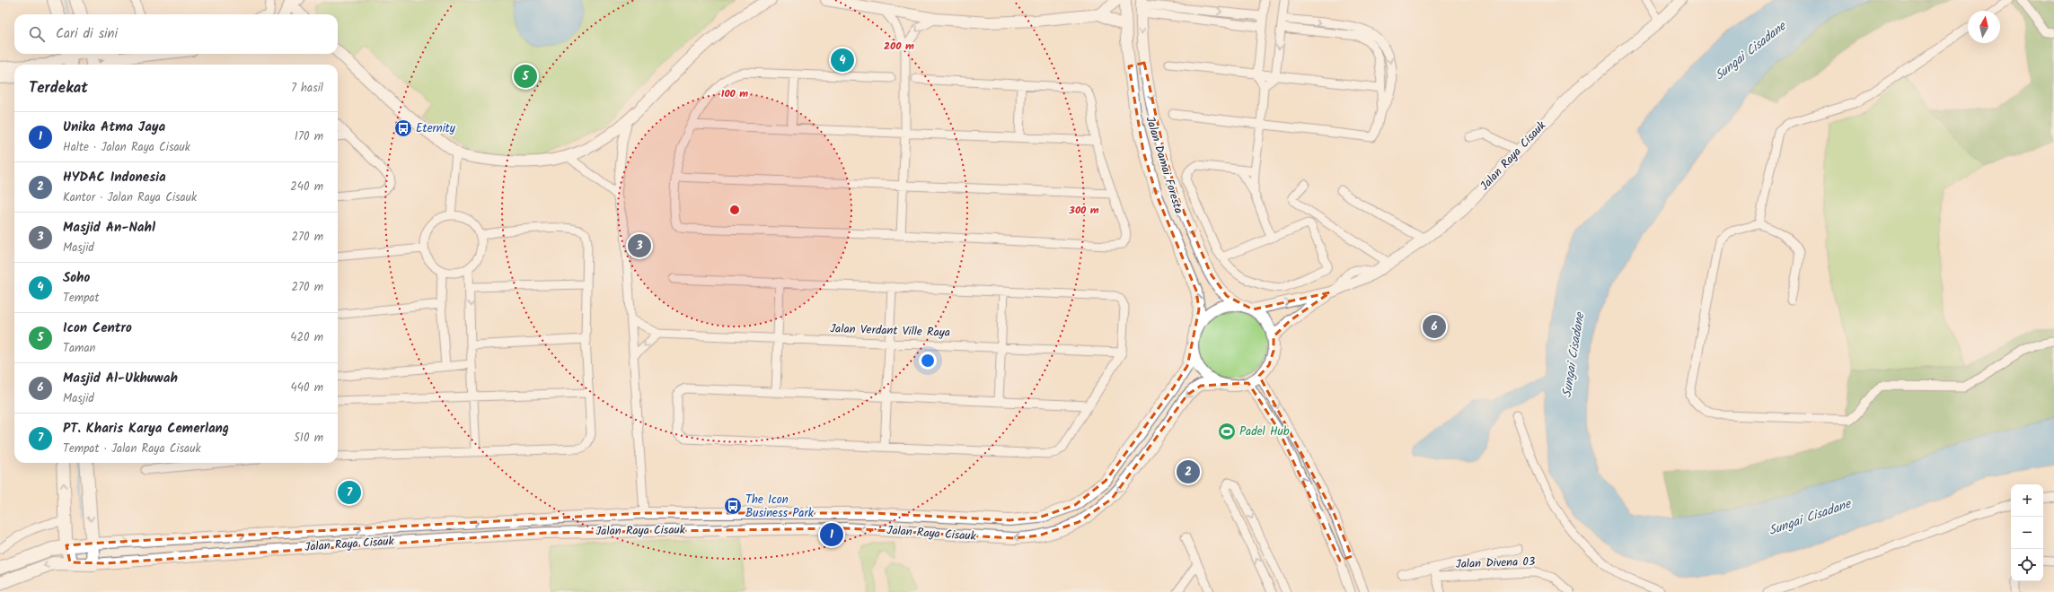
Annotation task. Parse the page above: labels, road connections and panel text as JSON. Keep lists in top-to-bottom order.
{
  "streets": {
    "main road": ["Jalan Raya Cisauk", "Jalan Damai Foresta"],
    "street": ["Jalan Verdant Ville Raya", "Jalan Divena 03"]
  },
  "crossings": [
    ["Jalan Raya Cisauk", "Jalan Damai Foresta"]
  ],
  "water": ["Sungai Cisadane"],
  "places": {
    "bus stop": ["Eternity", "The Icon Business Park"],
    "sports": ["Padel Hub"]
  },
  "north": "top",
  "page": {
    "search": "Cari di sini",
    "pins": [
      "4",
      "5",
      "3",
      "6",
      "2",
      "7",
      "1"
    ],
    "heading": ["Terdekat", "7 hasil"],
    "list": [
      {
        "mark": "1",
        "name": "Unika Atma Jaya",
        "note": "Halte · Jalan Raya Cisauk",
        "value": "170 m"
      },
      {
        "mark": "2",
        "name": "HYDAC Indonesia",
        "note": "Kantor · Jalan Raya Cisauk",
        "value": "240 m"
      },
      {
        "mark": "3",
        "name": "Masjid An-Nahl",
        "note": "Masjid",
        "value": "270 m"
      },
      {
        "mark": "4",
        "name": "Soho",
        "note": "Tempat",
        "value": "270 m"
      },
      {
        "mark": "5",
        "name": "Icon Centro",
        "note": "Taman",
        "value": "420 m"
      },
      {
        "mark": "6",
        "name": "Masjid Al-Ukhuwah",
        "note": "Masjid",
        "value": "440 m"
      },
      {
        "mark": "7",
        "name": "PT. Kharis Karya Cemerlang",
        "note": "Tempat · Jalan Raya Cisauk",
        "value": "510 m"
      }
    ],
    "map_buttons": ["+", "−"]
  },
  "rings": ["200 m", "100 m", "300 m"]
}
